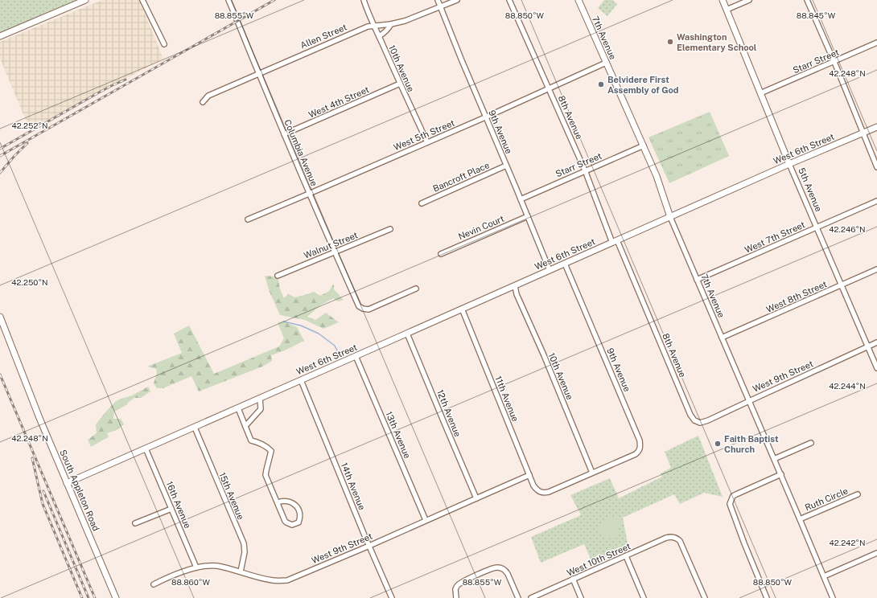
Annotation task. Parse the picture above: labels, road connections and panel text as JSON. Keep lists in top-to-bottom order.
{
  "streets": {
    "street": [
      "Allen Street",
      "7th Avenue",
      "Starr Street",
      "10th Avenue",
      "West 4th Street",
      "8th Avenue",
      "9th Avenue",
      "West 5th Street",
      "West 6th Street",
      "Columbia Avenue",
      "Bancroft Place",
      "5th Avenue",
      "Nevin Court",
      "West 7th Street",
      "Walnut Street",
      "West 8th Street",
      "West 9th Street",
      "11th Avenue",
      "12th Avenue",
      "13th Avenue",
      "14th Avenue",
      "South Appleton Road",
      "15th Avenue",
      "Ruth Circle",
      "16th Avenue",
      "West 10th Street"
    ]
  },
  "crossings": [
    ["Allen Street", "10th Avenue"],
    ["Allen Street", "9th Avenue"],
    ["Allen Street", "Columbia Avenue"],
    ["7th Avenue", "Starr Street"],
    ["7th Avenue", "West 5th Street"],
    ["7th Avenue", "West 6th Street"],
    ["7th Avenue", "West 7th Street"],
    ["7th Avenue", "West 8th Street"],
    ["7th Avenue", "West 9th Street"],
    ["7th Avenue", "Ruth Circle"],
    ["Starr Street", "8th Avenue"],
    ["Starr Street", "9th Avenue"],
    ["Starr Street", "5th Avenue"],
    ["10th Avenue", "West 4th Street"],
    ["10th Avenue", "9th Avenue"],
    ["10th Avenue", "West 5th Street"],
    ["10th Avenue", "West 6th Street"],
    ["10th Avenue", "11th Avenue"],
    ["West 4th Street", "Columbia Avenue"],
    ["8th Avenue", "West 5th Street"],
    ["8th Avenue", "West 6th Street"],
    ["8th Avenue", "West 9th Street"],
    ["9th Avenue", "West 5th Street"],
    ["9th Avenue", "West 6th Street"],
    ["9th Avenue", "Bancroft Place"],
    ["9th Avenue", "Nevin Court"],
    ["9th Avenue", "11th Avenue"],
    ["West 5th Street", "Columbia Avenue"],
    ["West 6th Street", "5th Avenue"],
    ["West 6th Street", "11th Avenue"],
    ["West 6th Street", "12th Avenue"],
    ["West 6th Street", "13th Avenue"],
    ["West 6th Street", "14th Avenue"],
    ["West 6th Street", "South Appleton Road"],
    ["West 6th Street", "15th Avenue"],
    ["West 6th Street", "16th Avenue"],
    ["Columbia Avenue", "Walnut Street"],
    ["5th Avenue", "West 7th Street"],
    ["5th Avenue", "West 8th Street"],
    ["5th Avenue", "West 9th Street"],
    ["West 9th Street", "11th Avenue"],
    ["West 9th Street", "12th Avenue"],
    ["West 9th Street", "13th Avenue"],
    ["West 9th Street", "14th Avenue"],
    ["West 9th Street", "15th Avenue"],
    ["West 9th Street", "16th Avenue"]
  ],
  "places": ["Washington Elementary School", "Belvidere First Assembly of God", "Faith Baptist Church"],
  "coordinates": [
    "88.855°W",
    "88.850°W",
    "88.845°W",
    "42.248°N",
    "42.252°N",
    "42.246°N",
    "42.250°N",
    "42.244°N",
    "42.242°N",
    "88.860°W"
  ]
}
